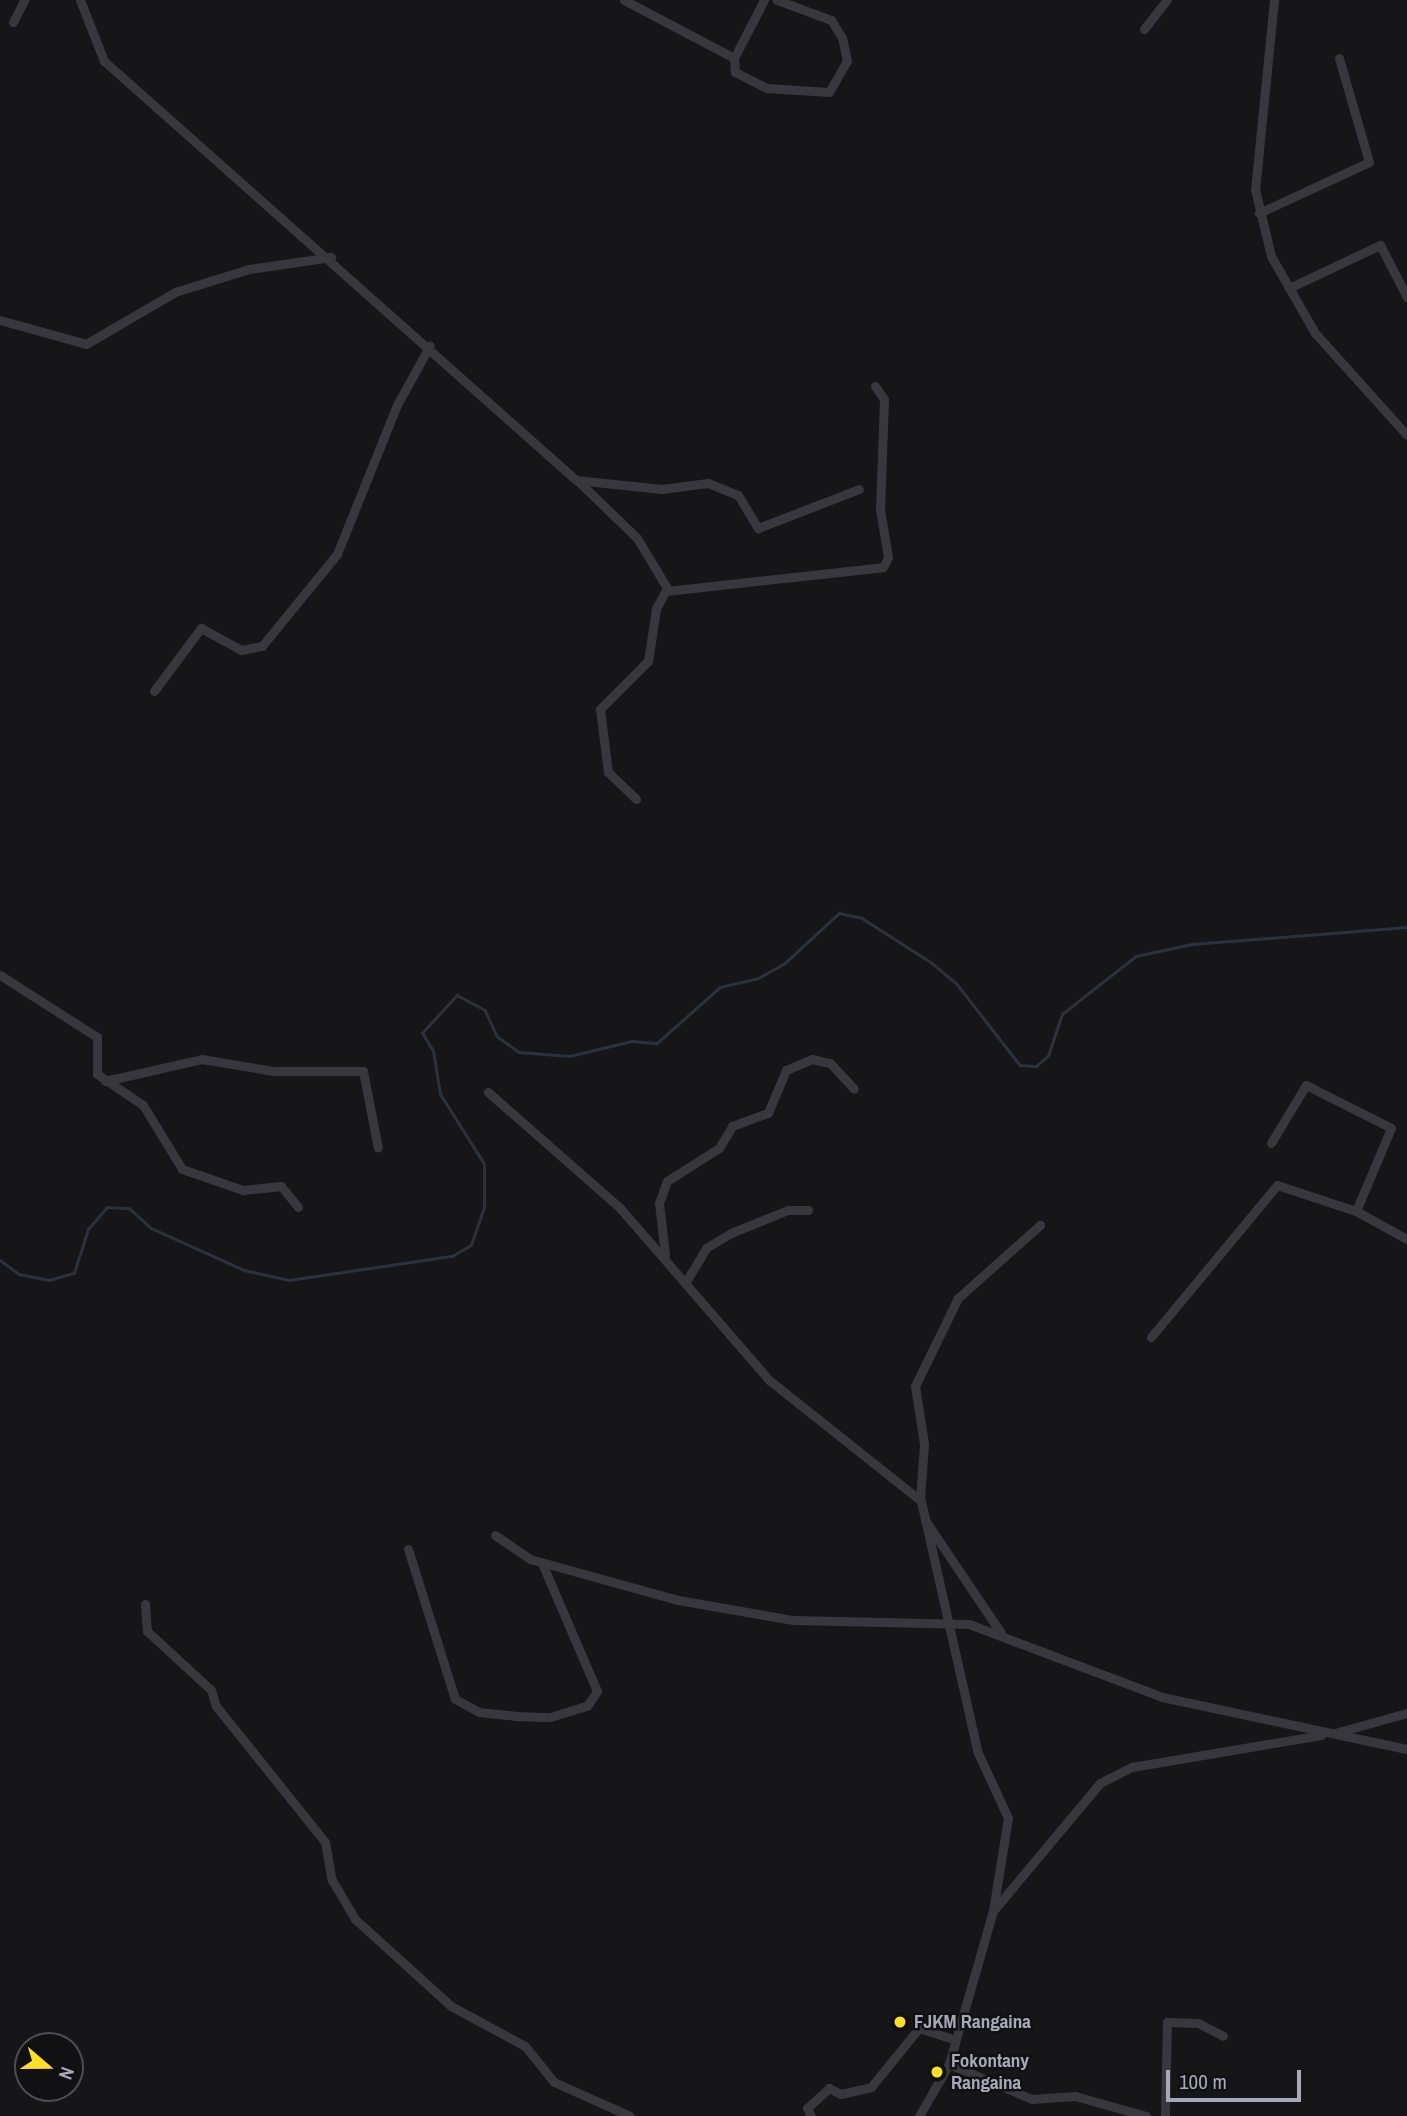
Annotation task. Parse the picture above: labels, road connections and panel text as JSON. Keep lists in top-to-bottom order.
{
  "places": ["FJKM Rangaina", "Fokontany Rangaina"],
  "scale_bar": "100 m",
  "north": "right"
}
